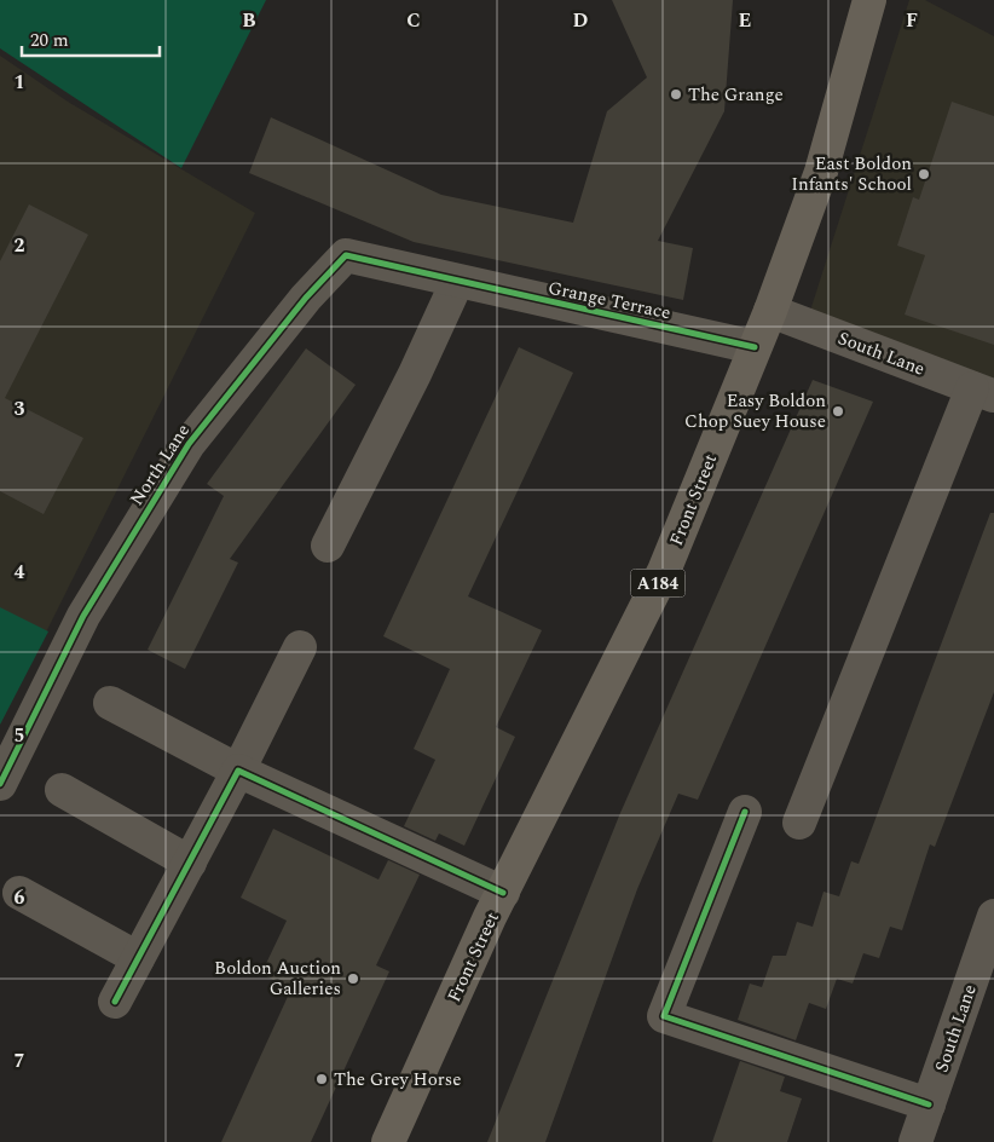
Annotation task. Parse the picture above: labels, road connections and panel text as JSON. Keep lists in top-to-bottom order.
{
  "streets": {
    "main road": ["Front Street", "A184"],
    "street": ["Grange Terrace", "South Lane", "North Lane"]
  },
  "crossings": [
    ["Grange Terrace", "North Lane"],
    ["Grange Terrace", "Front Street"],
    ["South Lane", "Front Street"]
  ],
  "places": [
    "The Grange",
    "East Boldon Infants' School",
    "Easy Boldon Chop Suey House",
    "Boldon Auction Galleries",
    "The Grey Horse"
  ],
  "scale_bar": "20 m",
  "grid": {
    "columns": [
      "B",
      "C",
      "D",
      "E",
      "F"
    ],
    "rows": [
      "1",
      "2",
      "3",
      "4",
      "5",
      "6",
      "7"
    ]
  }
}
